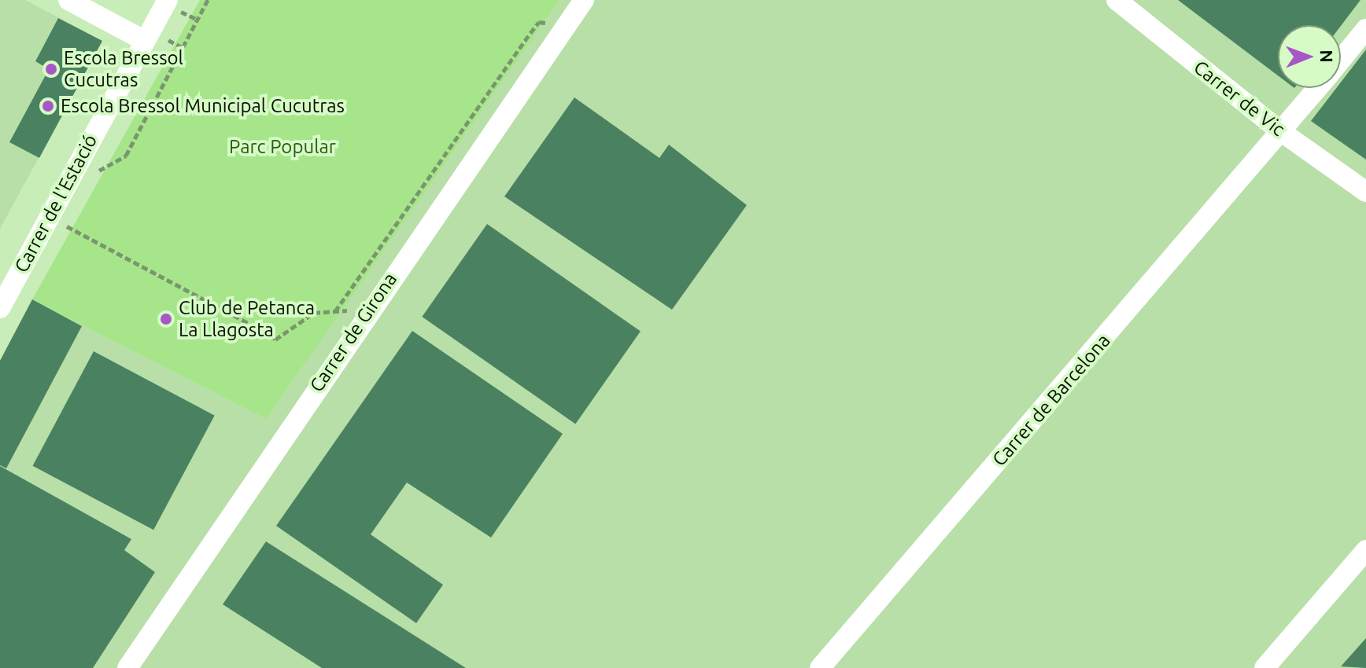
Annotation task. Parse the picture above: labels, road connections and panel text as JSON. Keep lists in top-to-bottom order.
{
  "streets": {
    "street": [
      "Carrer de Vic",
      "Carrer de l'Estació",
      "Carrer de Girona",
      "Carrer de Barcelona"
    ]
  },
  "crossings": [
    ["Carrer de Vic", "Carrer de Barcelona"]
  ],
  "parks": ["Parc Popular"],
  "places": ["Escola Bressol Cucutras", "Escola Bressol Municipal Cucutras", "Club de Petanca La Llagosta"],
  "north": "right"
}
